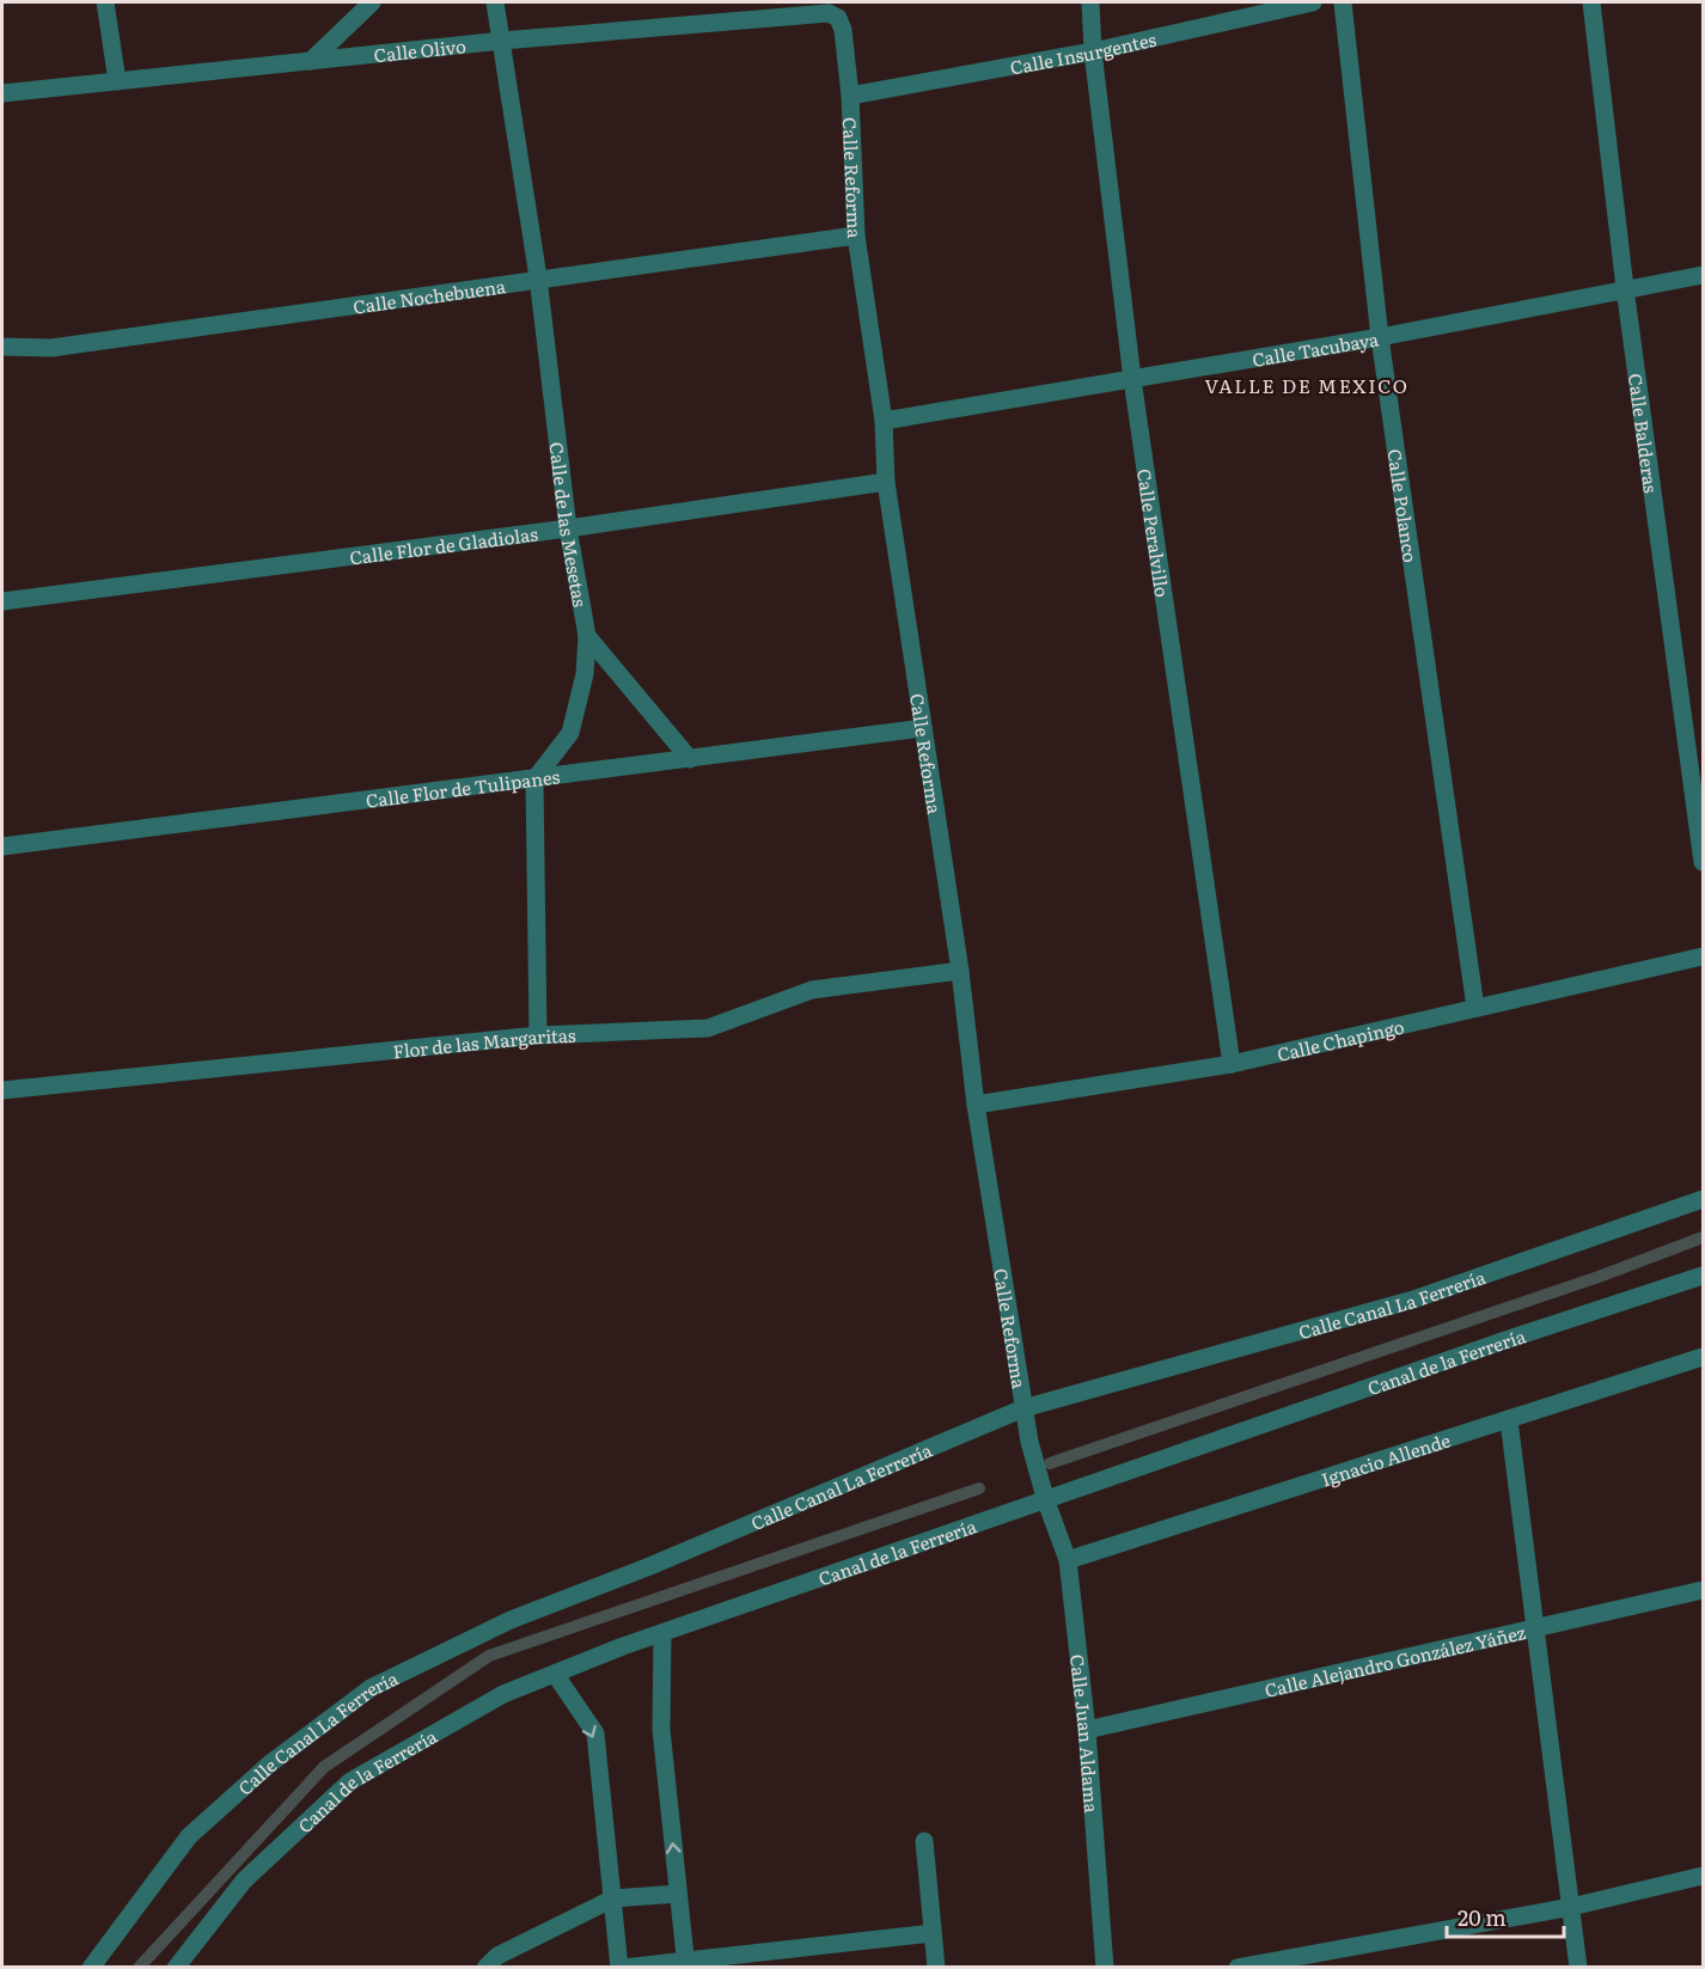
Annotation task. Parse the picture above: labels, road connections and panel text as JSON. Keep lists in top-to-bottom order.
{
  "streets": {
    "street": [
      "Calle Olivo",
      "Calle Insurgentes",
      "Calle Reforma",
      "Calle Nochebuena",
      "Calle Tacubaya",
      "Calle Balderas",
      "Calle Polanco",
      "Calle de las Mesetas",
      "Calle Peralvillo",
      "Calle Flor de Gladiolas",
      "Calle Flor de Tulipanes",
      "Calle Chapingo",
      "Flor de las Margaritas",
      "Calle Canal La Ferrería",
      "Canal de la Ferrería",
      "Ignacio Allende",
      "Calle Alejandro González Yáñez",
      "Calle Juan Aldama"
    ]
  },
  "crossings": [
    ["Calle Olivo", "Calle Reforma"],
    ["Calle Olivo", "Calle de las Mesetas"],
    ["Calle Insurgentes", "Calle Reforma"],
    ["Calle Insurgentes", "Calle Peralvillo"],
    ["Calle Reforma", "Calle Nochebuena"],
    ["Calle Reforma", "Calle Tacubaya"],
    ["Calle Reforma", "Calle Flor de Gladiolas"],
    ["Calle Reforma", "Calle Flor de Tulipanes"],
    ["Calle Reforma", "Calle Chapingo"],
    ["Calle Reforma", "Flor de las Margaritas"],
    ["Calle Reforma", "Calle Canal La Ferrería"],
    ["Calle Reforma", "Canal de la Ferrería"],
    ["Calle Reforma", "Calle Juan Aldama"],
    ["Calle Nochebuena", "Calle de las Mesetas"],
    ["Calle Tacubaya", "Calle Balderas"],
    ["Calle Tacubaya", "Calle Polanco"],
    ["Calle Tacubaya", "Calle Peralvillo"],
    ["Calle Polanco", "Calle Chapingo"],
    ["Calle de las Mesetas", "Calle Flor de Gladiolas"],
    ["Calle de las Mesetas", "Calle Flor de Tulipanes"],
    ["Calle Peralvillo", "Calle Chapingo"],
    ["Canal de la Ferrería", "Calle Juan Aldama"],
    ["Ignacio Allende", "Calle Juan Aldama"],
    ["Calle Alejandro González Yáñez", "Calle Juan Aldama"]
  ],
  "districts": ["VALLE DE MEXICO"],
  "scale_bar": "20 m"
}
